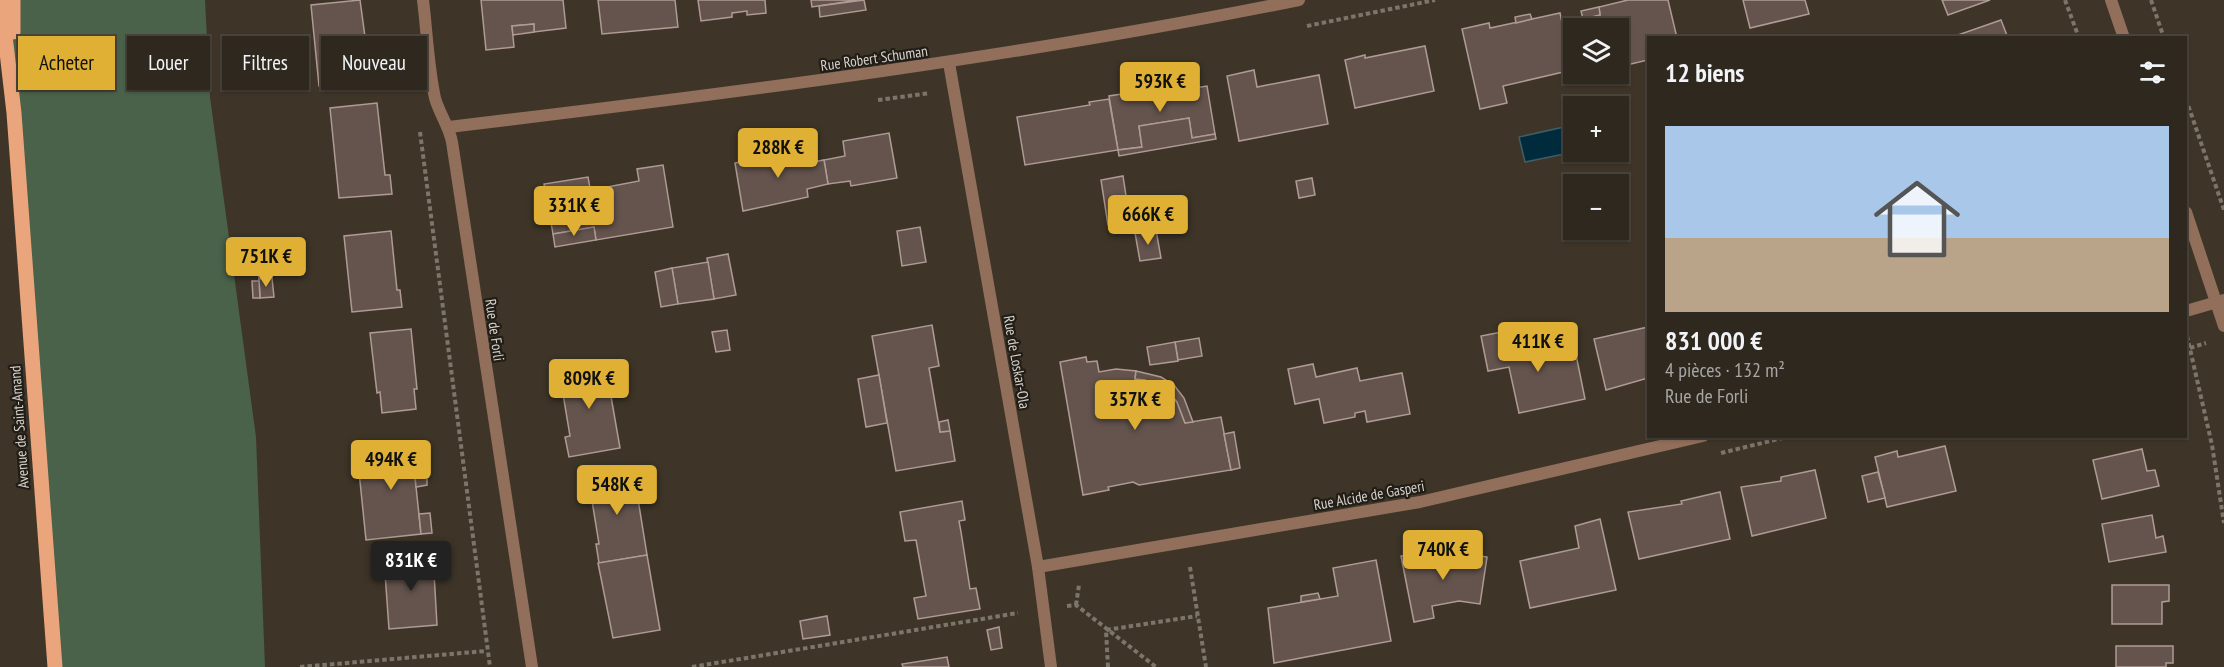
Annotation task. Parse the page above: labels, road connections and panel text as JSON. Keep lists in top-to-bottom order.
{
  "streets": {
    "main road": ["Avenue de Saint-Amand"],
    "street": [
      "Rue Robert Schuman",
      "Rue de Forli",
      "Rue de Loskar-Ola",
      "Rue Alcide de Gasperi"
    ]
  },
  "crossings": [
    ["Rue Robert Schuman", "Rue de Forli"],
    ["Rue Robert Schuman", "Rue de Loskar-Ola"],
    ["Rue de Loskar-Ola", "Rue Alcide de Gasperi"]
  ],
  "page": {
    "map_buttons": ["+", "−"],
    "chip": [
      "Acheter",
      "Louer",
      "Filtres",
      "Nouveau"
    ],
    "heading": "12 biens",
    "price": [
      "593K €",
      "288K €",
      "331K €",
      "666K €",
      "751K €",
      "411K €",
      "809K €",
      "357K €",
      "494K €",
      "548K €",
      "740K €",
      "831K €"
    ],
    "list": [
      {
        "name": "831 000 €",
        "note": "4 pièces · 132 m² · Rue de Forli"
      }
    ]
  }
}
